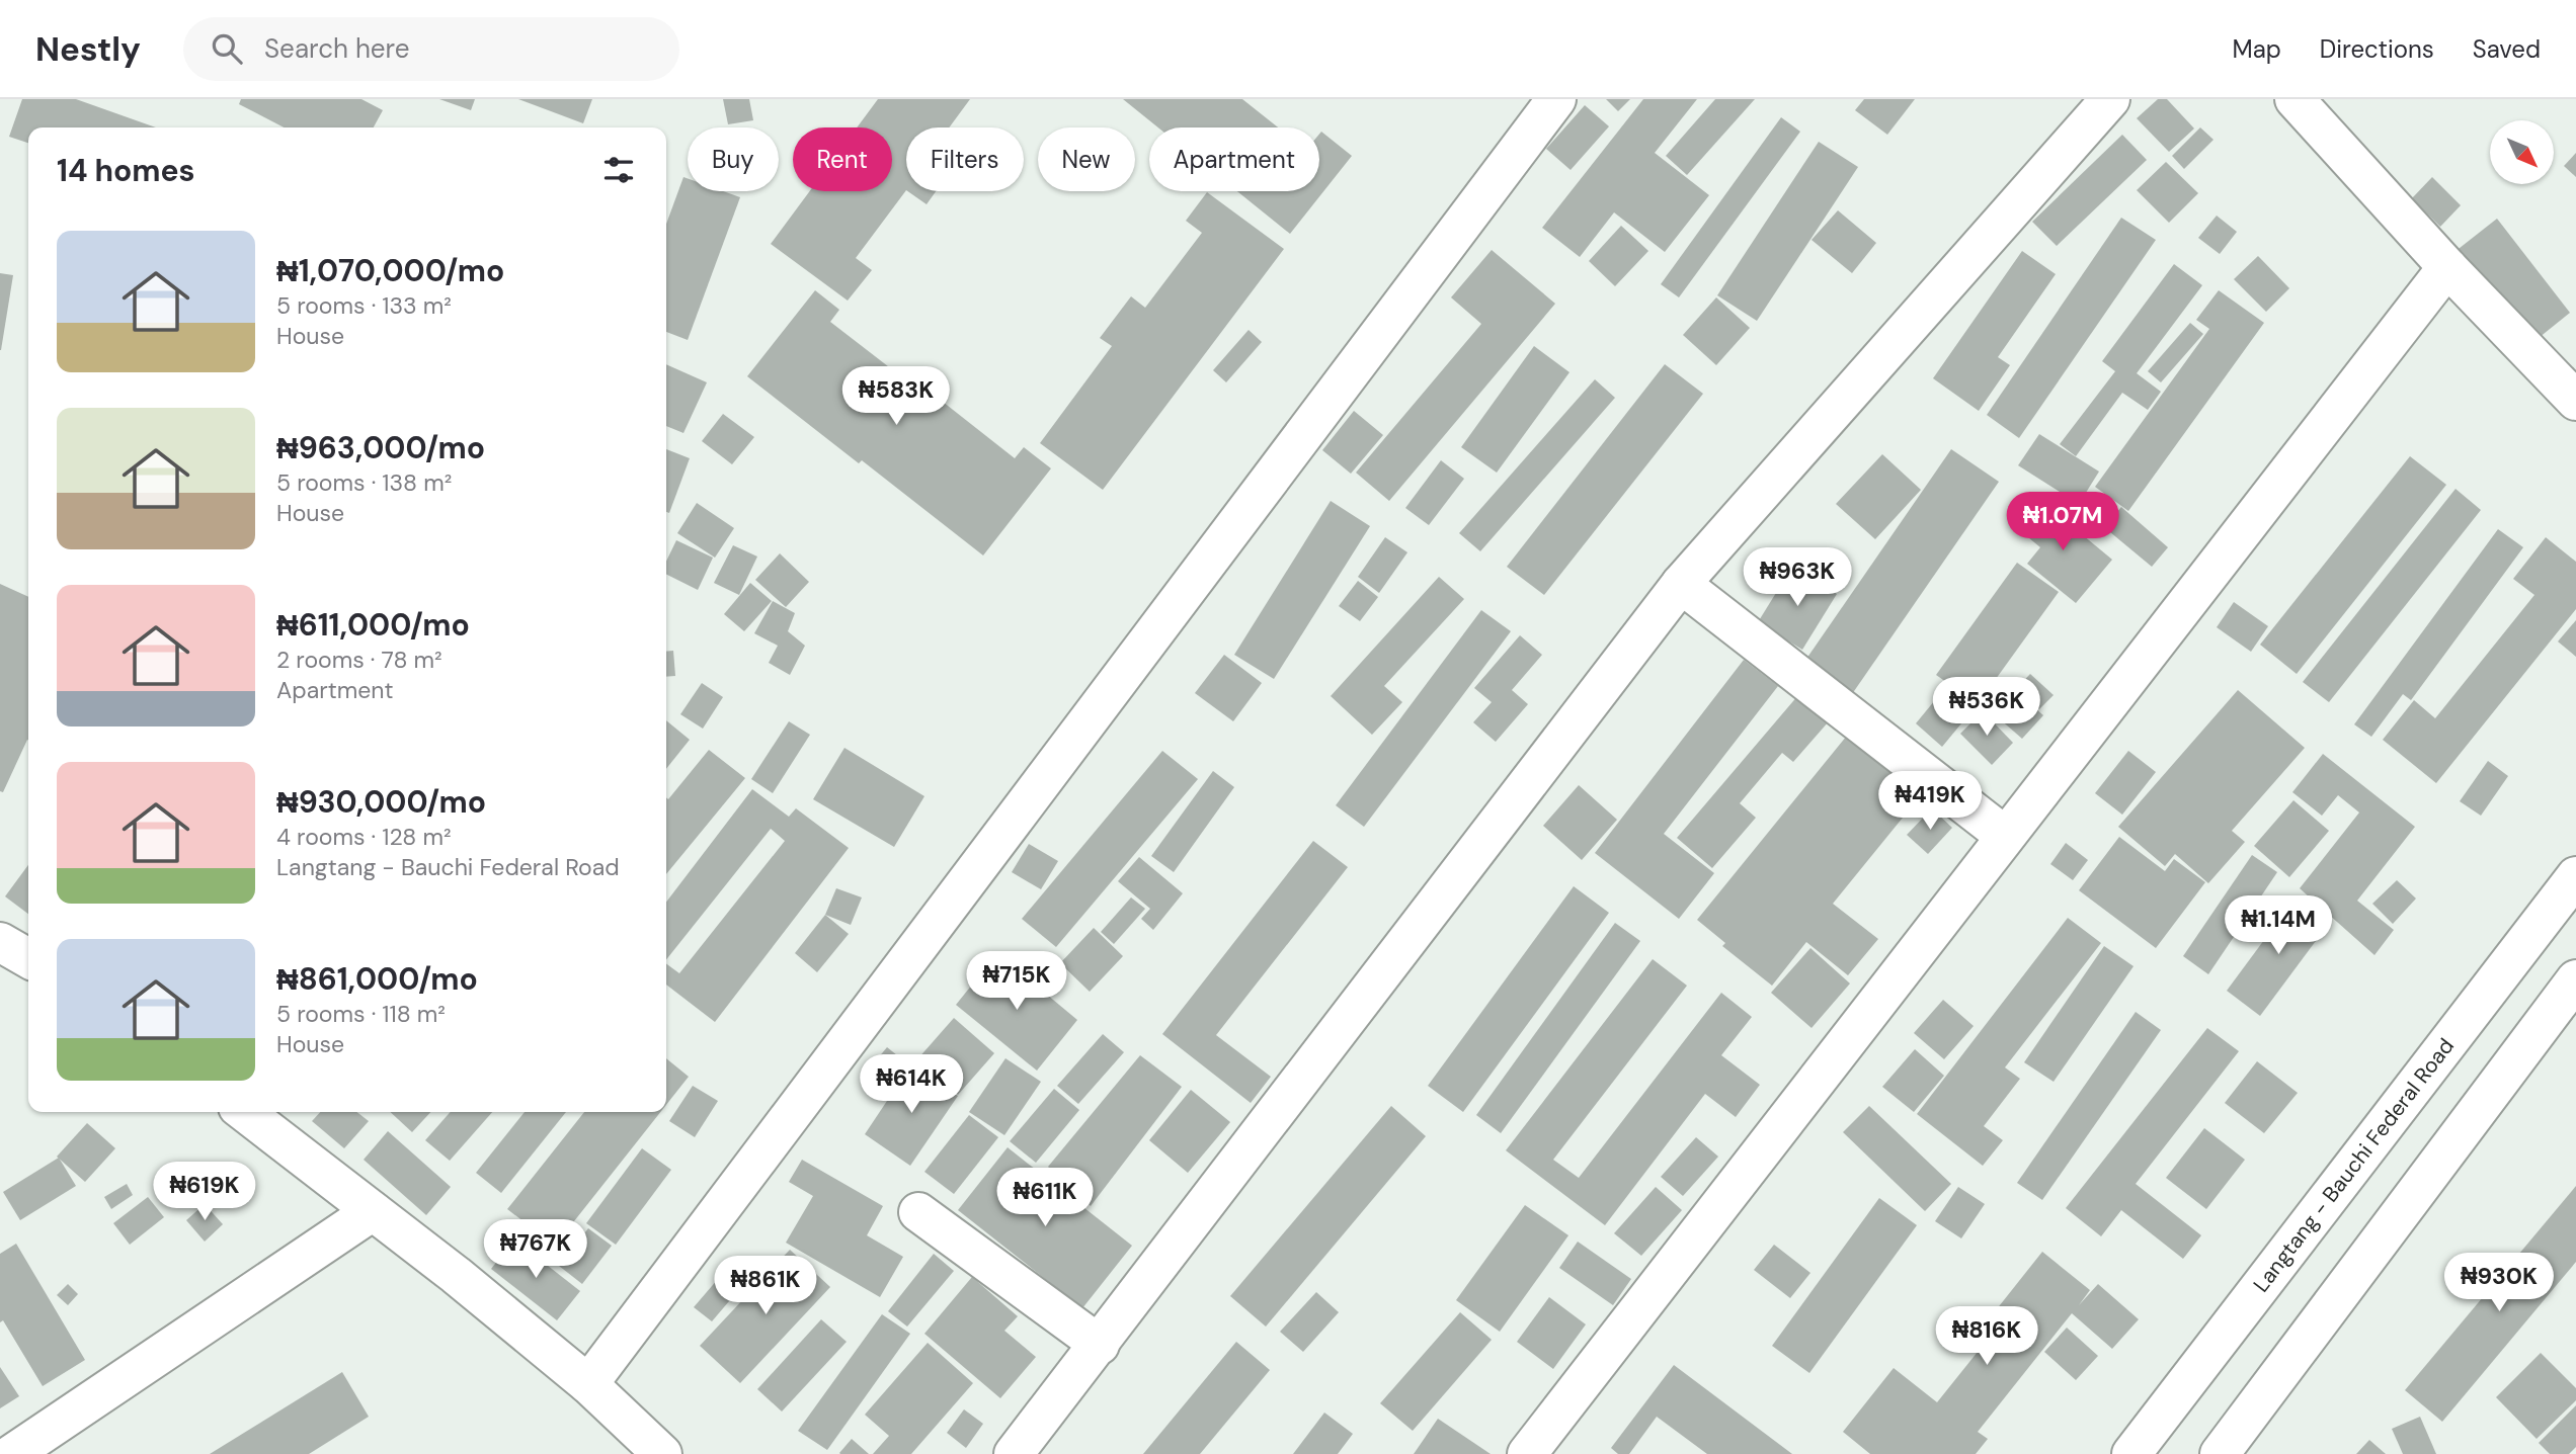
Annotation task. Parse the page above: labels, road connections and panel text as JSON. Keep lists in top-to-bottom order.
{
  "streets": {
    "street": ["Langtang - Bauchi Federal Road"]
  },
  "north": "bottom right",
  "page": {
    "header": "Nestly",
    "search": "Search here",
    "nav": ["Map", "Directions", "Saved"],
    "chip": [
      "Buy",
      "Rent",
      "Filters",
      "New",
      "Apartment"
    ],
    "heading": "14 homes",
    "list": [
      {
        "name": "₦1,070,000/mo",
        "note": "5 rooms · 133 m² · House"
      },
      {
        "name": "₦963,000/mo",
        "note": "5 rooms · 138 m² · House"
      },
      {
        "name": "₦611,000/mo",
        "note": "2 rooms · 78 m² · Apartment"
      },
      {
        "name": "₦930,000/mo",
        "note": "4 rooms · 128 m² · Langtang - Bauchi Federal Road"
      },
      {
        "name": "₦861,000/mo",
        "note": "5 rooms · 118 m² · House"
      }
    ],
    "price": [
      "₦583K",
      "₦1.07M",
      "₦963K",
      "₦536K",
      "₦419K",
      "₦1.14M",
      "₦715K",
      "₦614K",
      "₦619K",
      "₦611K",
      "₦767K",
      "₦930K",
      "₦861K",
      "₦816K"
    ]
  }
}
